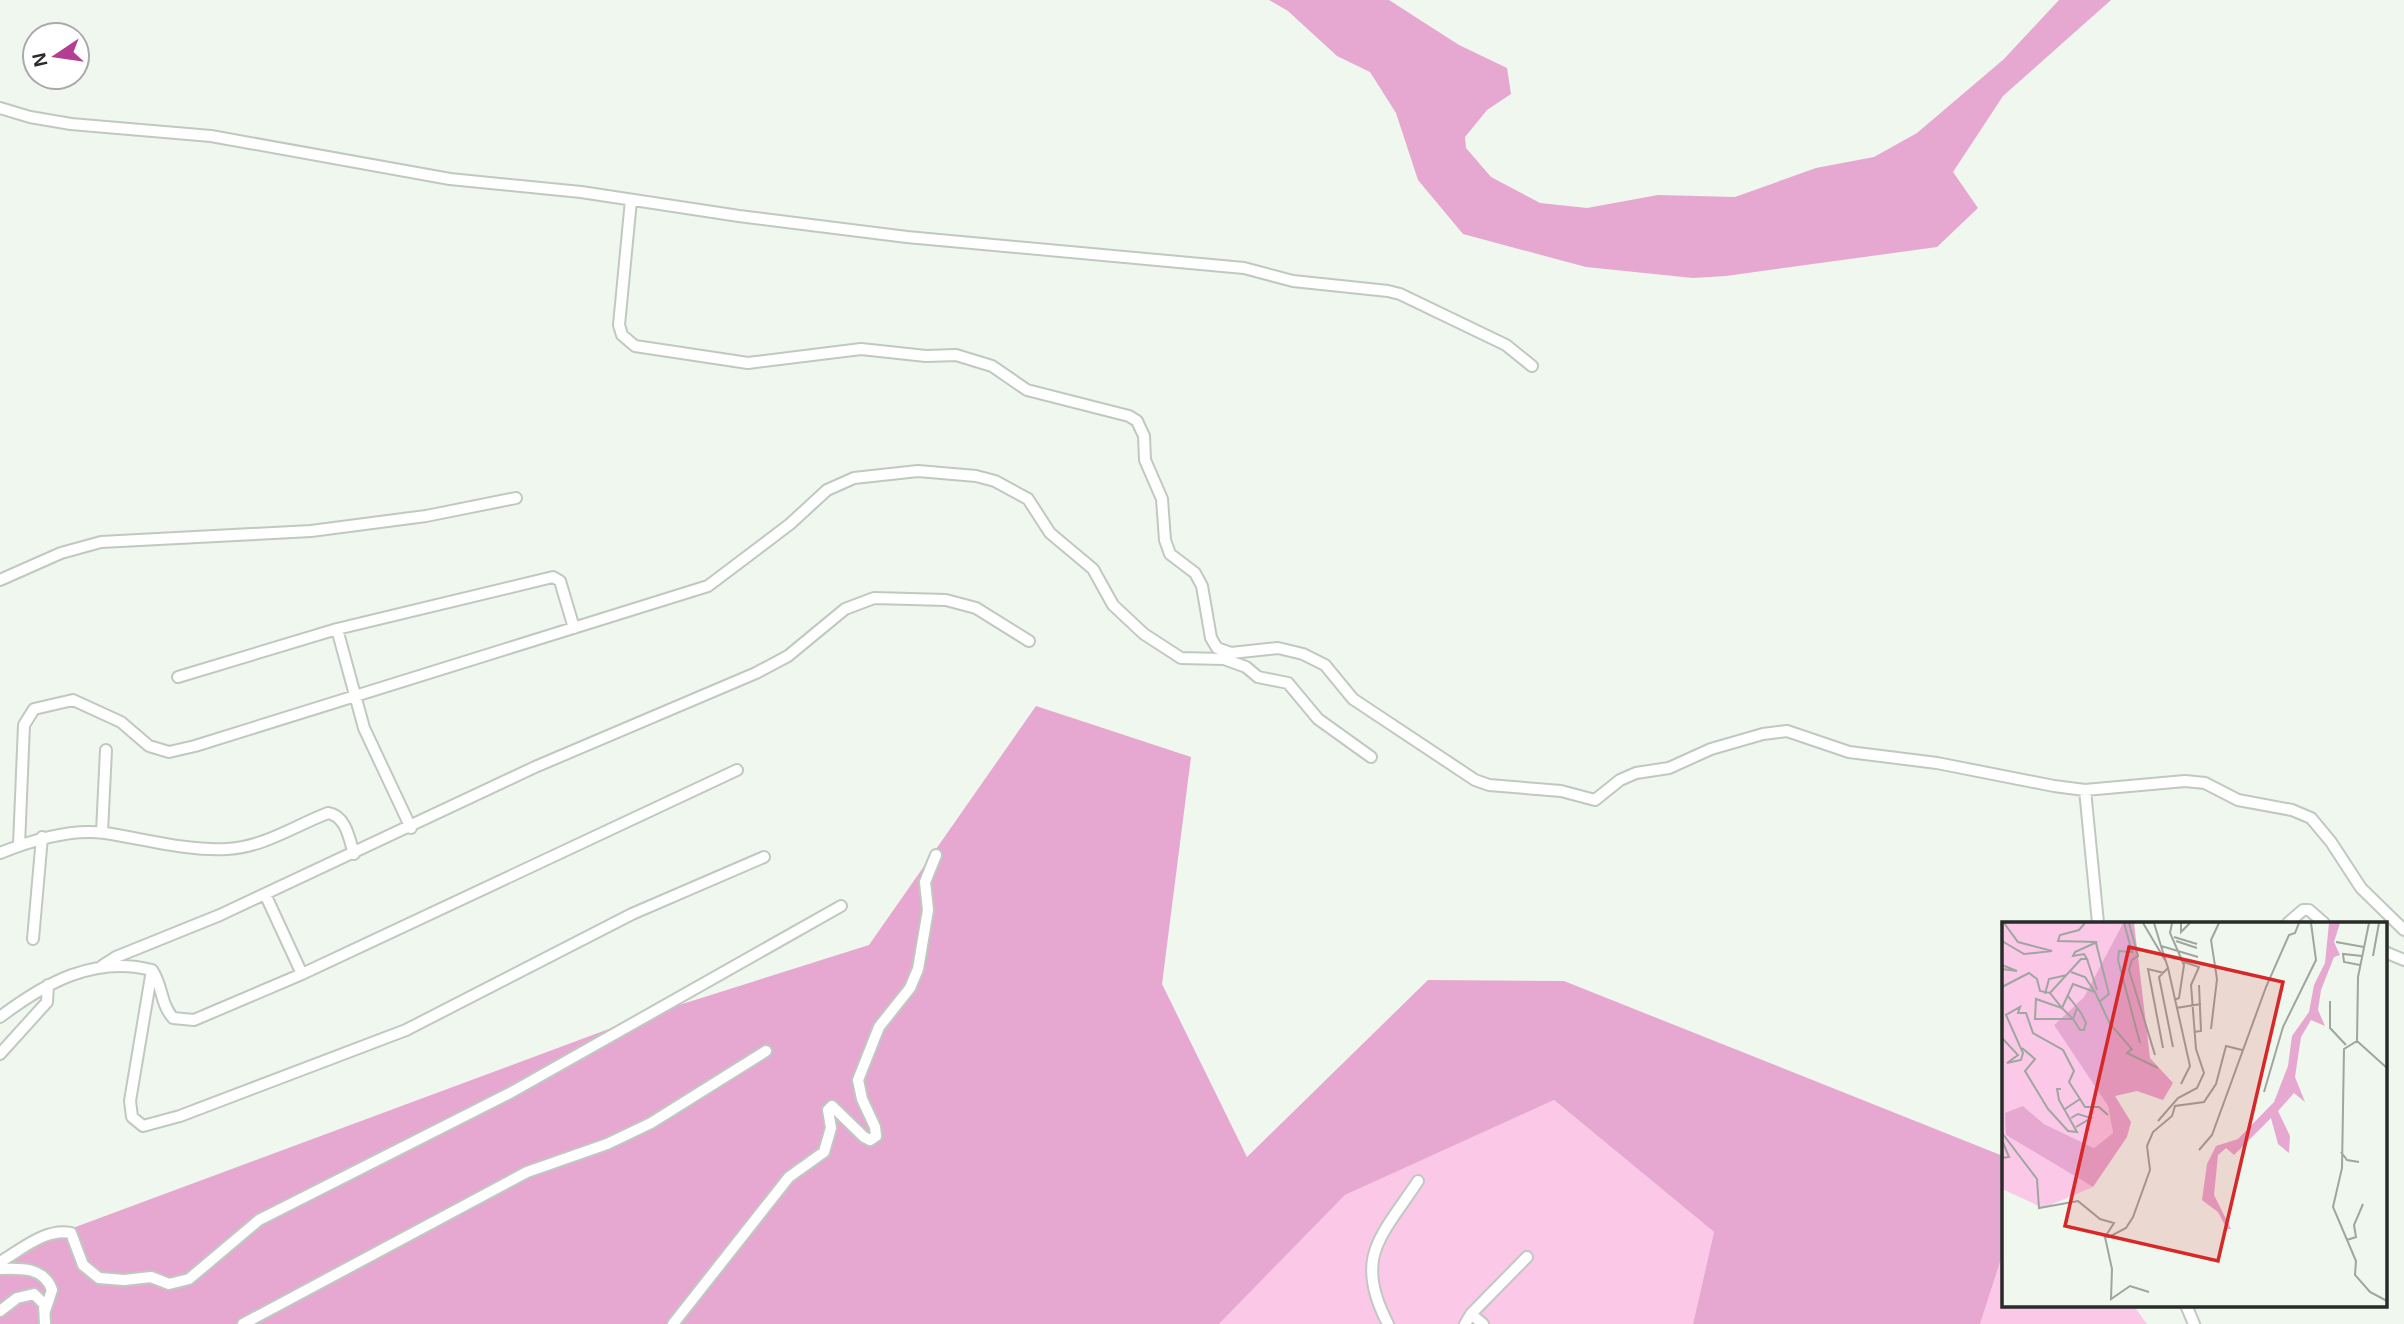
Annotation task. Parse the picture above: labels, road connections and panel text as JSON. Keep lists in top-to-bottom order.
{
  "north": "left"
}
